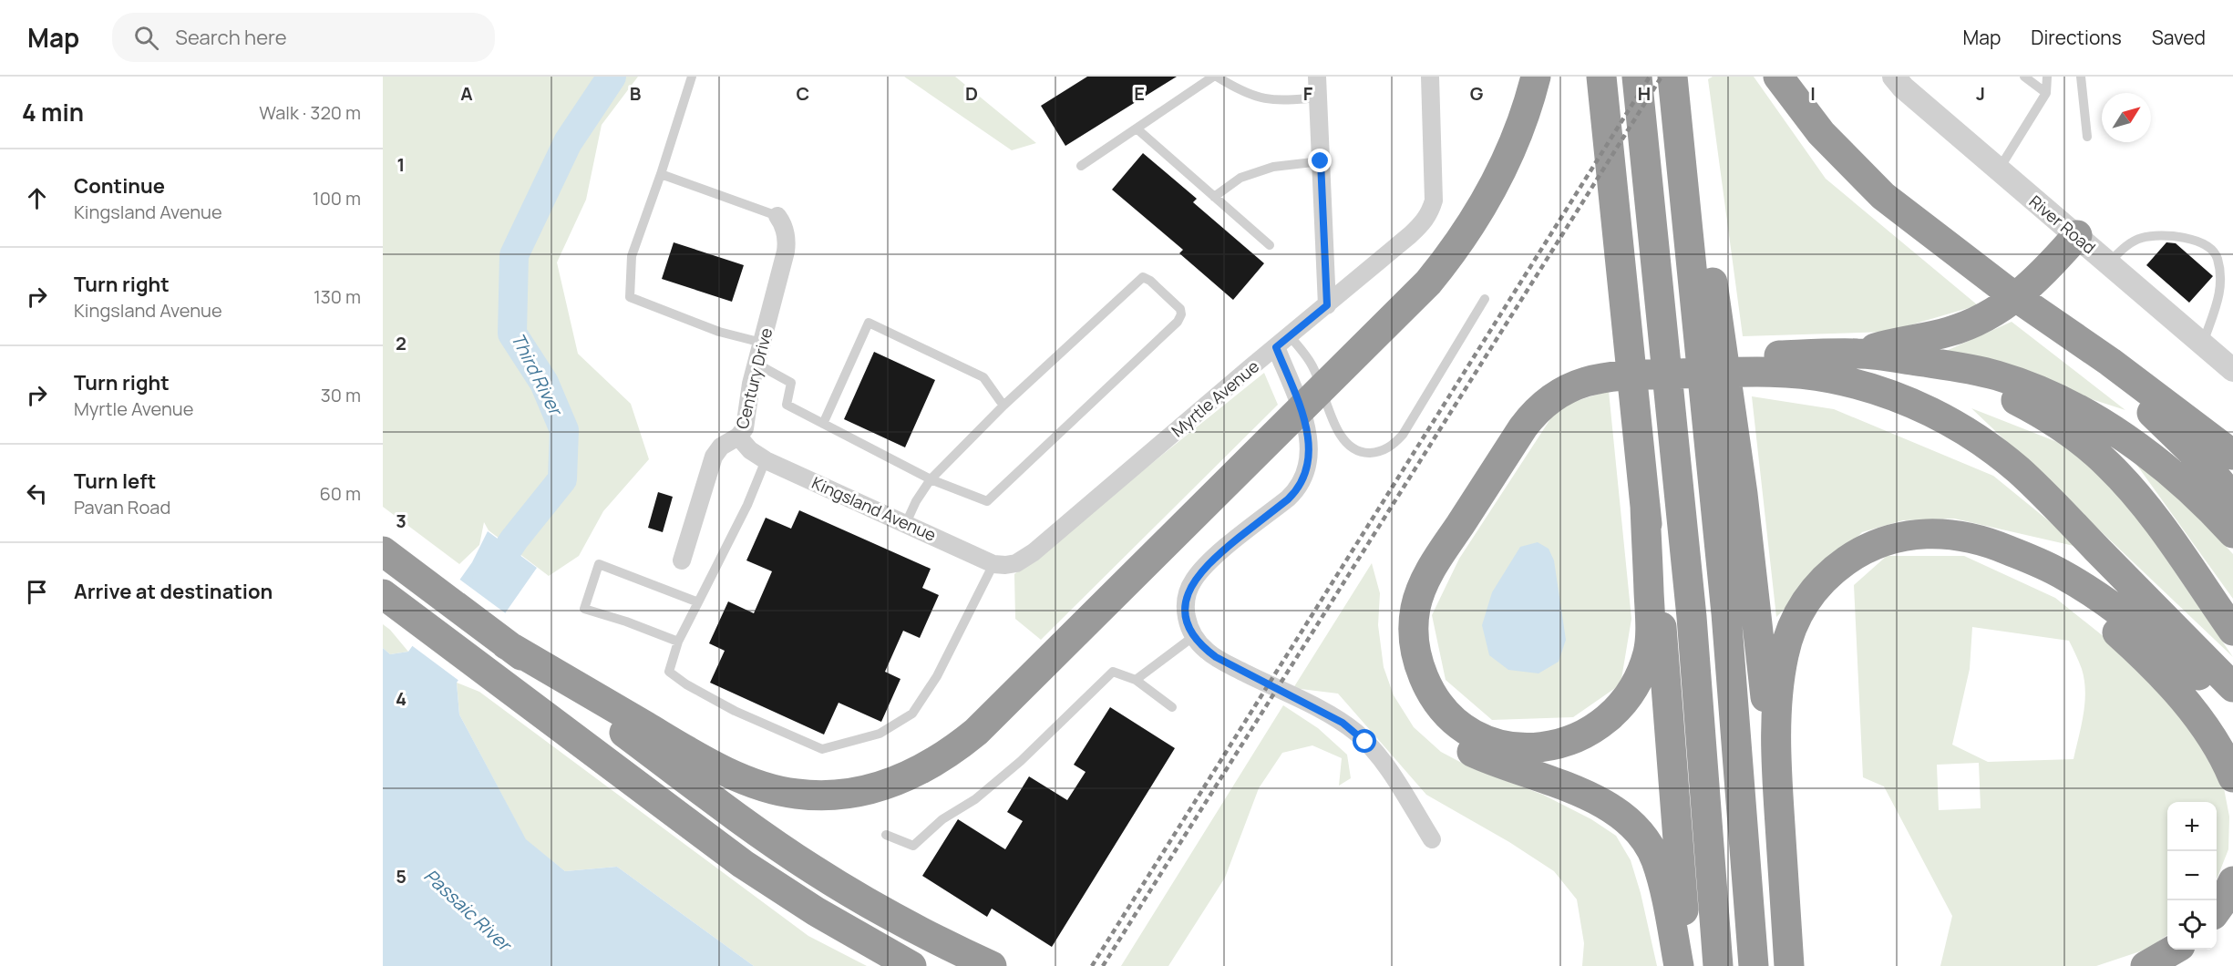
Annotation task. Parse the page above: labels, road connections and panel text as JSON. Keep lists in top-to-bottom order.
{
  "streets": {
    "street": [
      "River Road",
      "Century Drive",
      "Myrtle Avenue",
      "Kingsland Avenue"
    ]
  },
  "crossings": [
    ["Century Drive", "Kingsland Avenue"],
    ["Myrtle Avenue", "Kingsland Avenue"]
  ],
  "water": ["Third River", "Passaic River"],
  "north": "top right",
  "page": {
    "header": "Map",
    "search": "Search here",
    "nav": ["Map", "Directions", "Saved"],
    "heading": ["4 min", "Walk · 320 m"],
    "list": [
      ["Continue", "Kingsland Avenue", "100 m"],
      ["Turn right", "Kingsland Avenue", "130 m"],
      ["Turn right", "Myrtle Avenue", "30 m"],
      ["Turn left", "Pavan Road", "60 m"],
      "Arrive at destination"
    ],
    "map_buttons": ["+", "−"]
  },
  "grid": {
    "columns": [
      "A",
      "B",
      "C",
      "D",
      "E",
      "F",
      "G",
      "H",
      "I",
      "J"
    ],
    "rows": [
      "1",
      "2",
      "3",
      "4",
      "5"
    ]
  }
}
